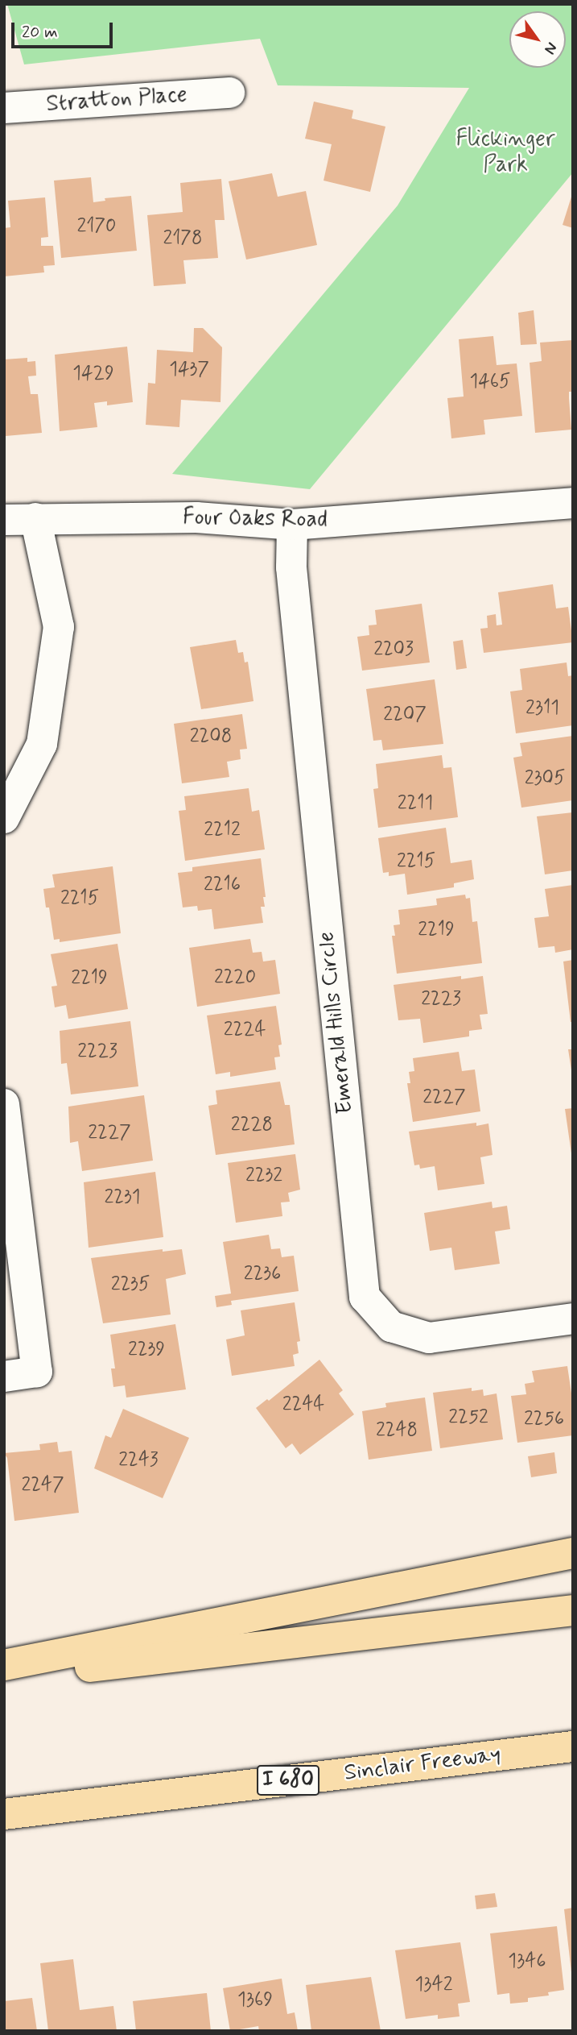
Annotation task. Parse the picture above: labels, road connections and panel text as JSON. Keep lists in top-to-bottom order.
{
  "streets": {
    "highway": ["Sinclair Freeway", "I 680"],
    "street": ["Stratton Place", "Four Oaks Road", "Emerald Hills Circle"]
  },
  "crossings": [
    ["Four Oaks Road", "Emerald Hills Circle"]
  ],
  "parks": ["Flickinger Park"],
  "house_numbers": [
    "2170",
    "2178",
    "1437",
    "1429",
    "1465",
    "2203",
    "2311",
    "2207",
    "2208",
    "2305",
    "2211",
    "2212",
    "2215",
    "2216",
    "2215",
    "2219",
    "2220",
    "2219",
    "2223",
    "2224",
    "2223",
    "2227",
    "2228",
    "2227",
    "2232",
    "2231",
    "2236",
    "2235",
    "2239",
    "2244",
    "2252",
    "2256",
    "2248",
    "2243",
    "2247",
    "1346",
    "1342",
    "1369"
  ],
  "scale_bar": "20 m",
  "north": "bottom right"
}
